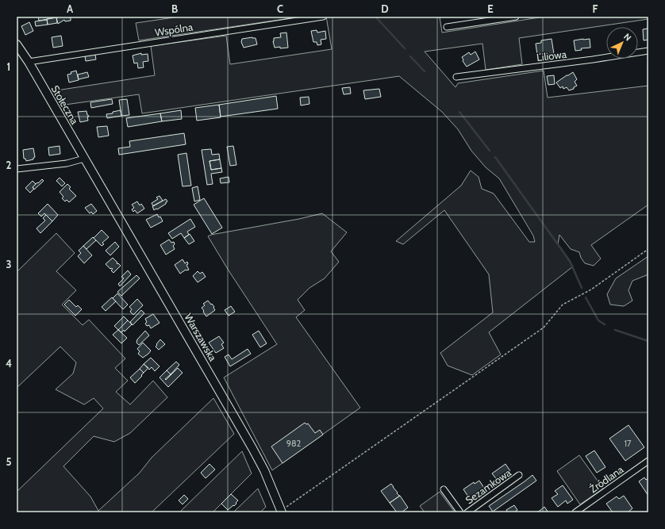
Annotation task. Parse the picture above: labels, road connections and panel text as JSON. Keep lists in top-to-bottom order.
{
  "streets": {
    "main road": ["Stołeczna", "Warszawska"],
    "street": [
      "Wspólna",
      "Liliowa",
      "Źródlana",
      "Sezamkowa"
    ]
  },
  "crossings": [
    ["Wspólna", "Stołeczna"],
    ["Stołeczna", "Warszawska"]
  ],
  "house_numbers": ["982", "17"],
  "north": "top right",
  "grid": {
    "columns": [
      "A",
      "B",
      "C",
      "D",
      "E",
      "F"
    ],
    "rows": [
      "1",
      "2",
      "3",
      "4",
      "5"
    ]
  }
}
